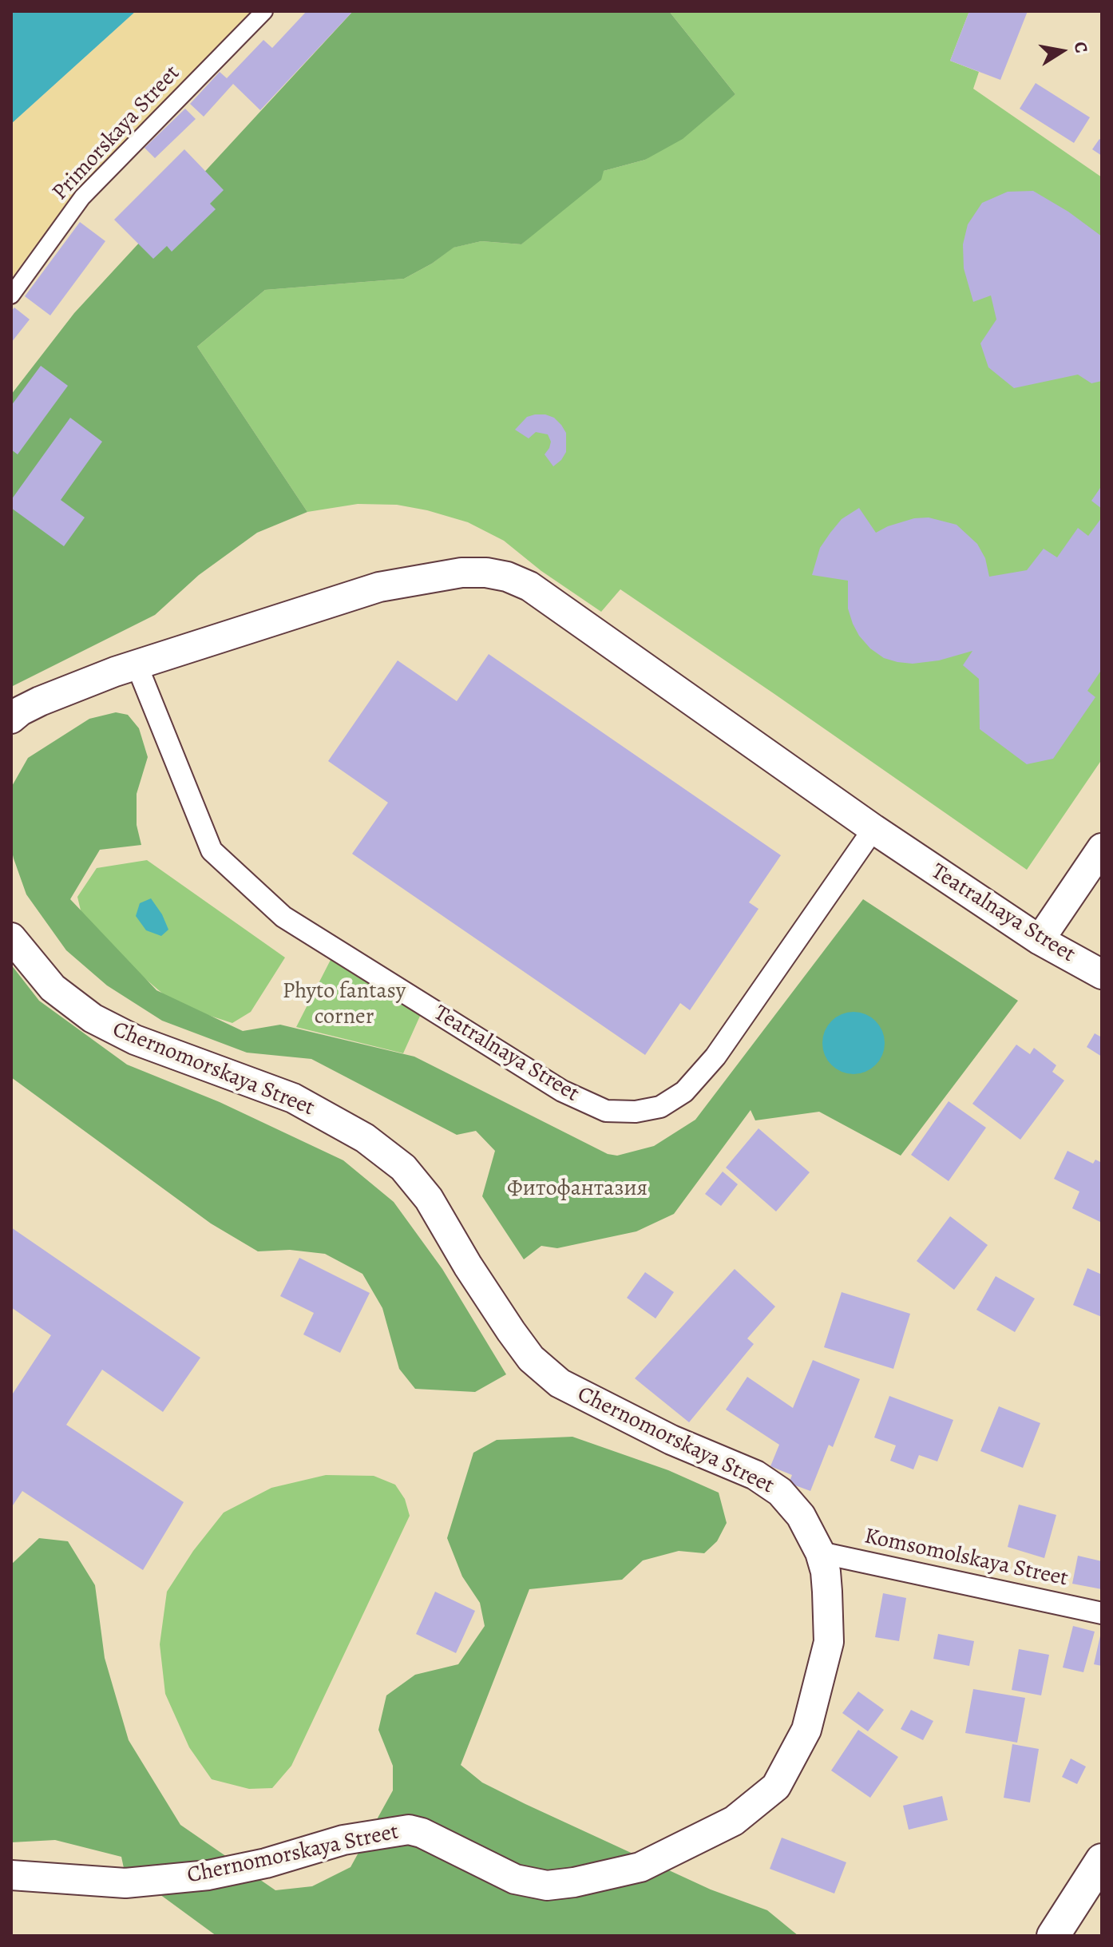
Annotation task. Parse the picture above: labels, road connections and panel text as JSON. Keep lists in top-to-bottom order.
{
  "streets": {
    "main road": ["Teatralnaya Street", "Chernomorskaya Street"],
    "street": ["Primorskaya Street", "Komsomolskaya Street"]
  },
  "crossings": [
    ["Chernomorskaya Street", "Komsomolskaya Street"]
  ],
  "parks": ["Phyto fantasy corner", "Фитофантазия"],
  "north": "right"
}
